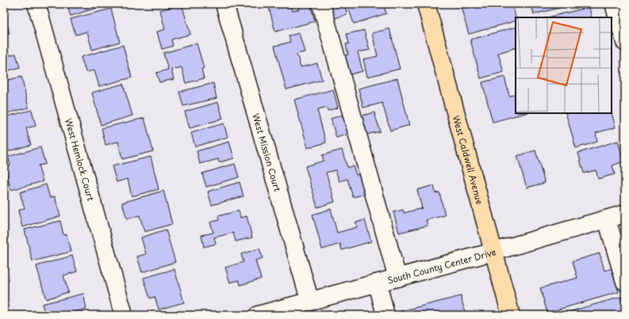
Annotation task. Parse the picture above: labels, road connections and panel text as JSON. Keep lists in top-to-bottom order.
{
  "streets": {
    "main road": ["West Caldwell Avenue"],
    "street": ["West Mission Court", "West Hemlock Court", "South County Center Drive"]
  },
  "crossings": [
    ["West Mission Court", "South County Center Drive"],
    ["West Caldwell Avenue", "South County Center Drive"]
  ]
}
